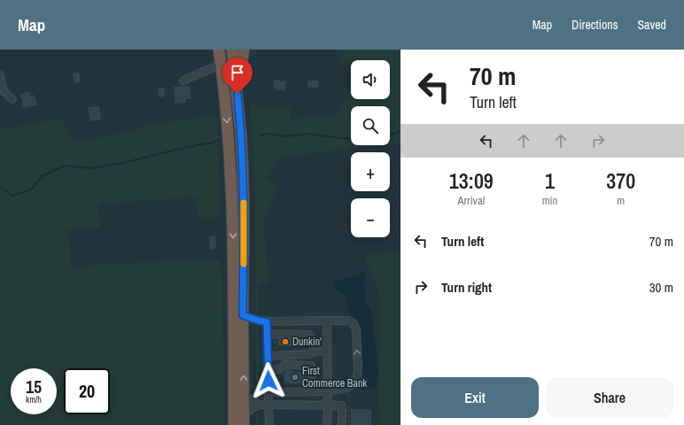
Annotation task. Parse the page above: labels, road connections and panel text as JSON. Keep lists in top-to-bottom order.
{
  "places": ["Dunkin'", "First Commerce Bank"],
  "page": {
    "header": "Map",
    "nav": ["Map", "Directions", "Saved"],
    "turn": ["70 m", "Turn left"],
    "map_buttons": ["+", "−"],
    "eta": [
      "13:09",
      "Arrival",
      "1",
      "min",
      "370",
      "m"
    ],
    "list": [
      {
        "name": "Turn left",
        "value": "70 m"
      },
      {
        "name": "Turn right",
        "value": "30 m"
      }
    ],
    "speed": "15 km/h",
    "limit": "20",
    "buttons": ["Exit", "Share"]
  }
}
